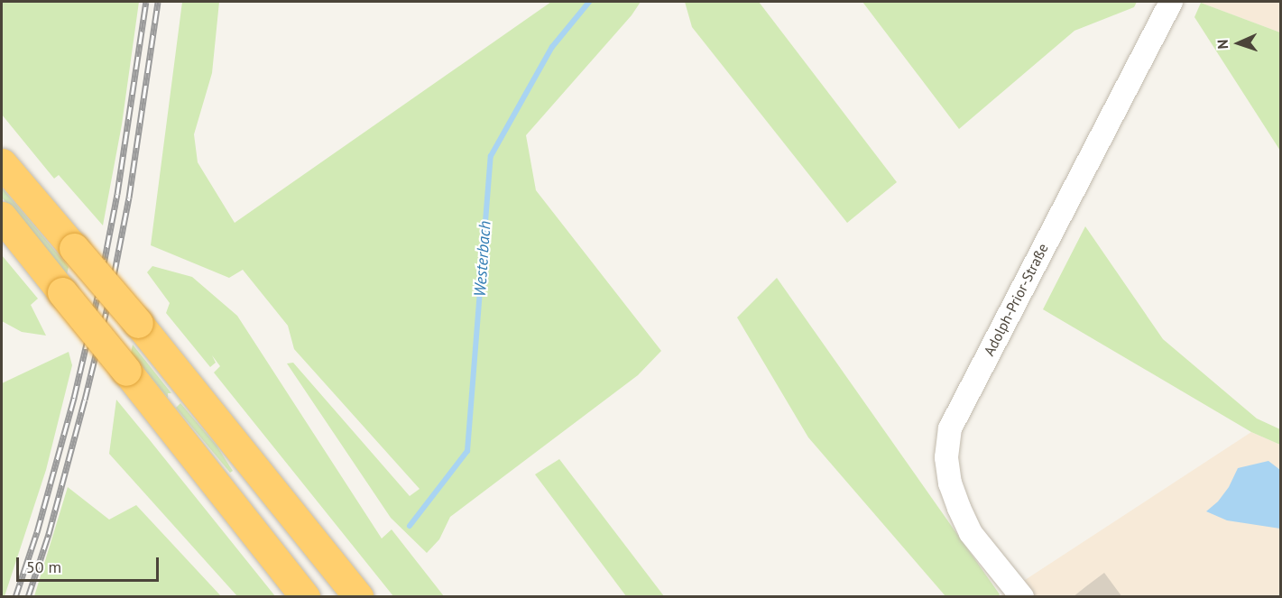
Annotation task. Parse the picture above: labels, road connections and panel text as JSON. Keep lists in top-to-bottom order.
{
  "streets": {
    "street": ["Adolph-Prior-Straße"]
  },
  "water": ["Westerbach"],
  "scale_bar": "50 m",
  "north": "left"
}
